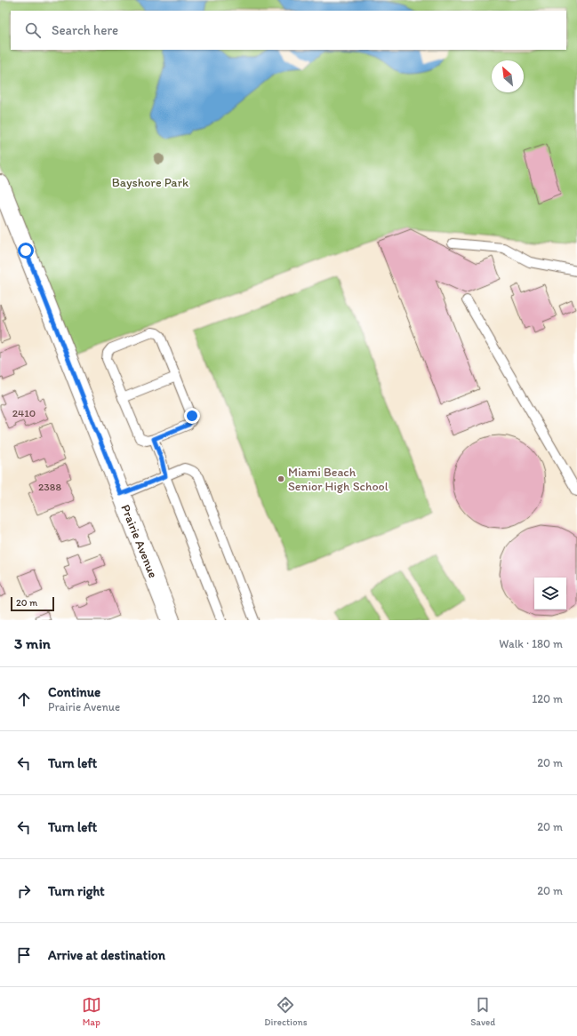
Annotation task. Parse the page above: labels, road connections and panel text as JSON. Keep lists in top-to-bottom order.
{
  "streets": {
    "street": ["Prairie Avenue"]
  },
  "parks": ["Bayshore Park"],
  "places": ["Miami Beach Senior High School"],
  "house_numbers": ["2410", "2388"],
  "scale_bar": "20 m",
  "north": "top left",
  "page": {
    "search": "Search here",
    "scale": "20 m",
    "heading": ["3 min", "Walk · 180 m"],
    "list": [
      ["Continue", "Prairie Avenue", "120 m"],
      ["Turn left", "20 m"],
      ["Turn left", "20 m"],
      ["Turn right", "20 m"],
      "Arrive at destination"
    ],
    "nav": ["Map", "Directions", "Saved"]
  }
}
